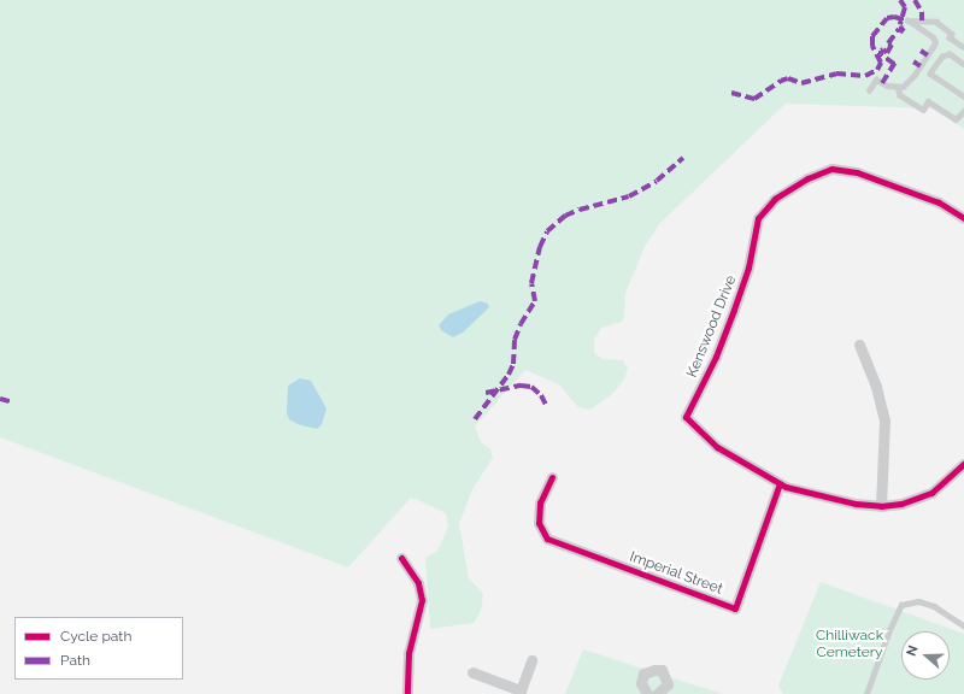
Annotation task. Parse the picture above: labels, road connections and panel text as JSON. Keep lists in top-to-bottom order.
{
  "streets": {
    "street": ["Kenswood Drive", "Imperial Street"]
  },
  "crossings": [
    ["Kenswood Drive", "Imperial Street"]
  ],
  "parks": ["Chilliwack Cemetery"],
  "legend": ["Cycle path", "Path"],
  "north": "left"
}
